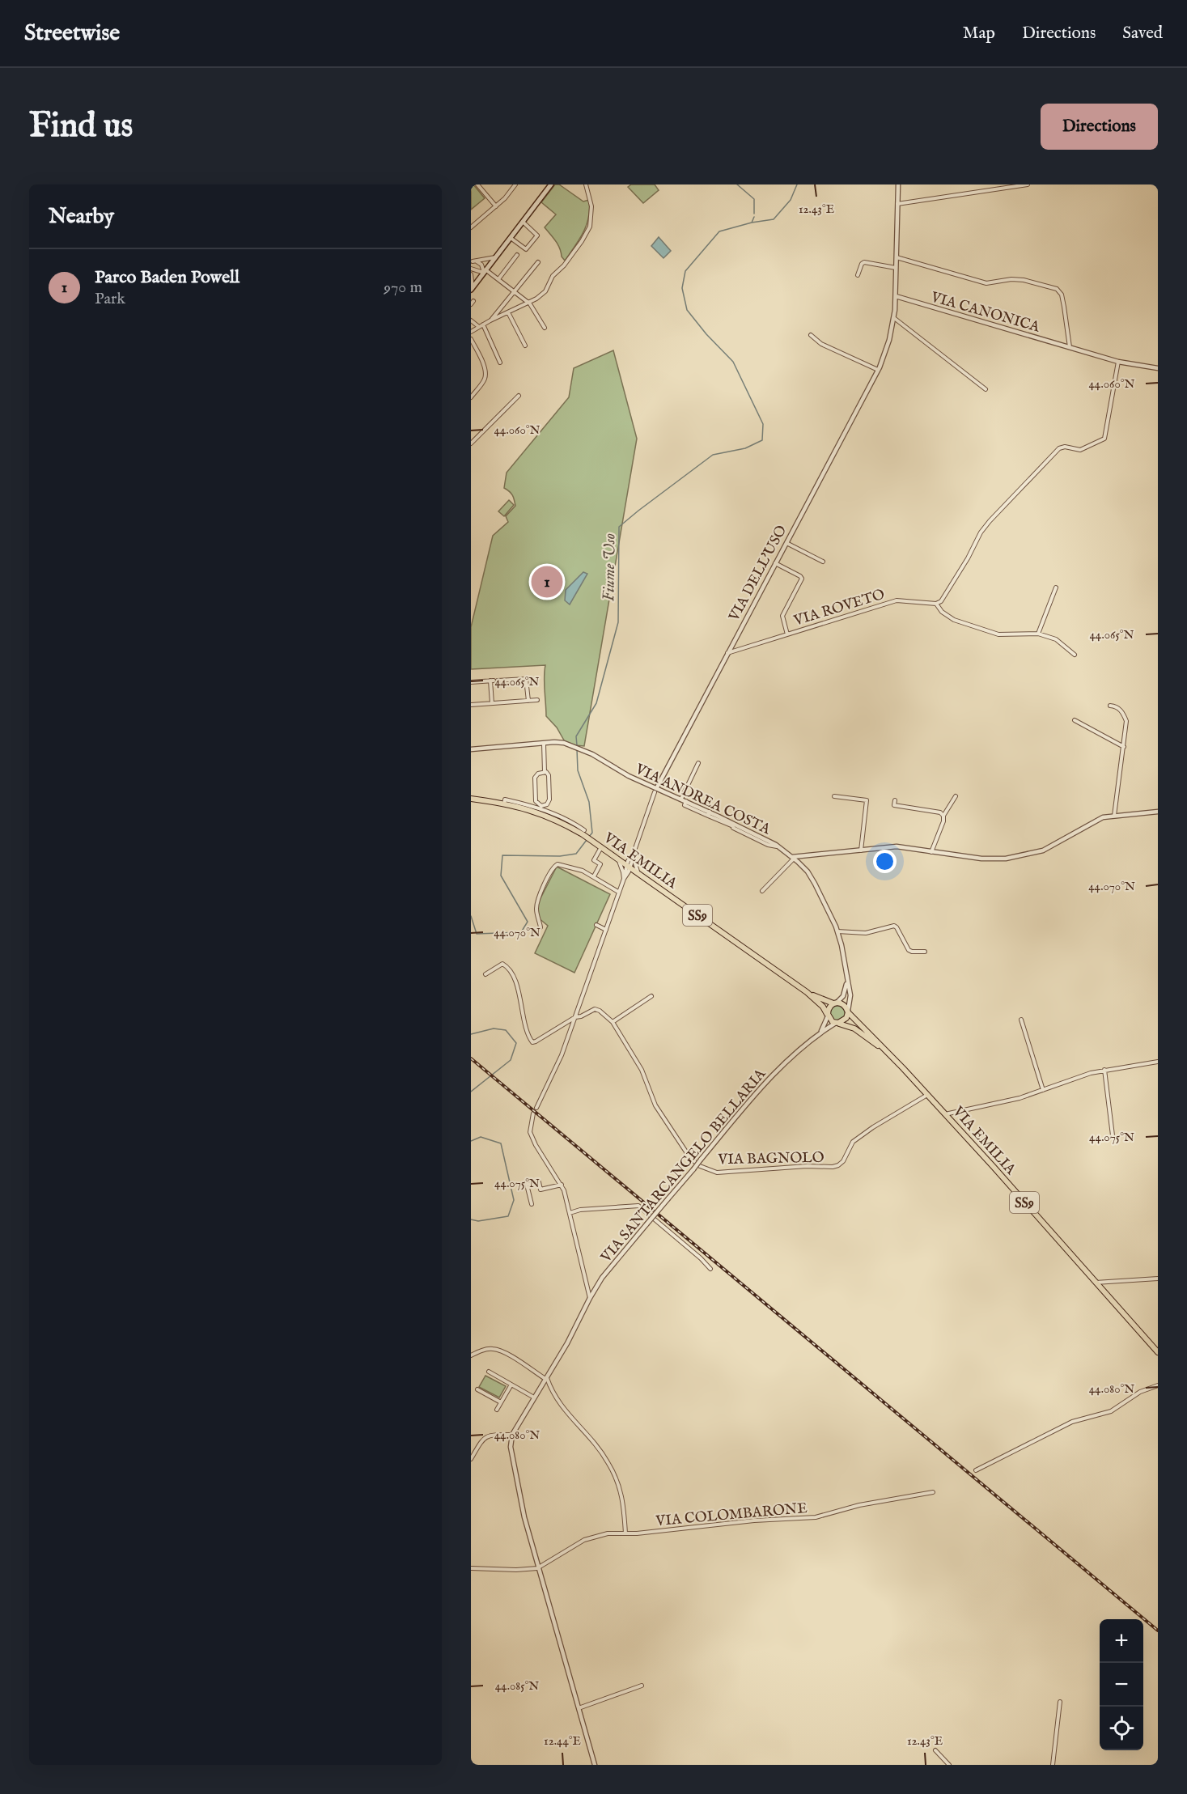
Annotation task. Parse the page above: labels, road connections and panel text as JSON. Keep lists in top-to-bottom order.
{
  "streets": {
    "main road": ["VIA EMILIA", "SS9"],
    "street": [
      "VIA CANONICA",
      "VIA DELL'USO",
      "VIA ROVETO",
      "VIA ANDREA COSTA",
      "VIA BAGNOLO",
      "VIA SANTARCANGELO BELLARIA",
      "VIA COLOMBARONE"
    ]
  },
  "crossings": [
    ["VIA CANONICA", "VIA DELL'USO"],
    ["VIA DELL'USO", "VIA ROVETO"],
    ["VIA DELL'USO", "VIA ANDREA COSTA"],
    ["VIA ANDREA COSTA", "VIA EMILIA"],
    ["VIA ANDREA COSTA", "VIA SANTARCANGELO BELLARIA"],
    ["VIA EMILIA", "VIA BAGNOLO"],
    ["VIA EMILIA", "VIA SANTARCANGELO BELLARIA"]
  ],
  "water": ["Fiume Uso"],
  "page": {
    "header": "Streetwise",
    "nav": ["Map", "Directions", "Saved"],
    "buttons": "Directions",
    "title": "Find us",
    "heading": "Nearby",
    "list": [
      {
        "mark": "1",
        "name": "Parco Baden Powell",
        "note": "Park",
        "value": "970 m"
      }
    ],
    "pins": "1",
    "map_buttons": ["+", "−"]
  },
  "coordinates": [
    "12.43°E",
    "44.060°N",
    "44.065°N",
    "44.070°N",
    "44.075°N",
    "44.080°N",
    "44.085°N",
    "12.44°E"
  ]
}
